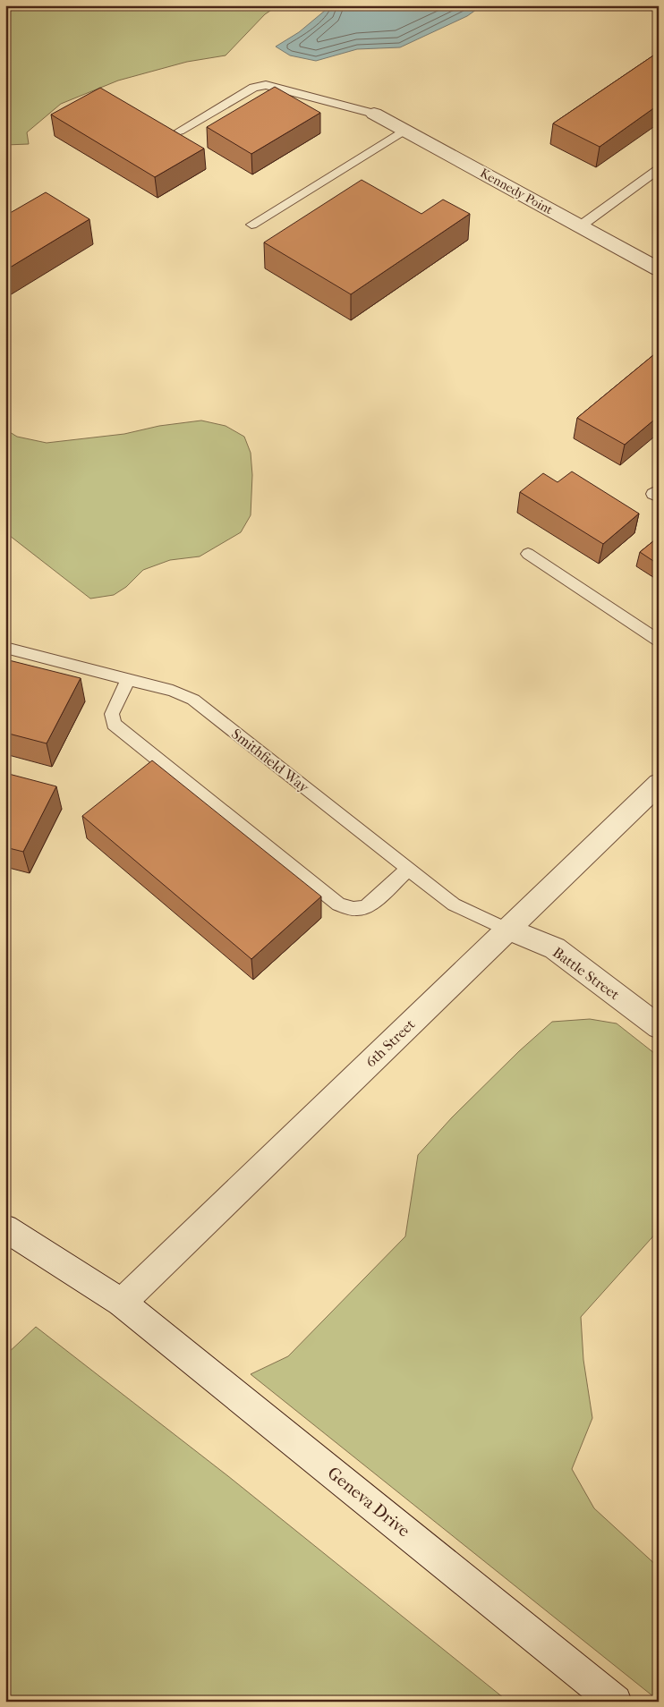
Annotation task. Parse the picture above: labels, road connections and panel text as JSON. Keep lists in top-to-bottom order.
{
  "streets": {
    "street": [
      "Kennedy Point",
      "Battle Street",
      "6th Street",
      "Geneva Drive"
    ],
    "lane": ["Smithfield Way"]
  },
  "crossings": [
    ["Smithfield Way", "Battle Street"],
    ["Smithfield Way", "6th Street"],
    ["Battle Street", "6th Street"],
    ["6th Street", "Geneva Drive"]
  ]
}
